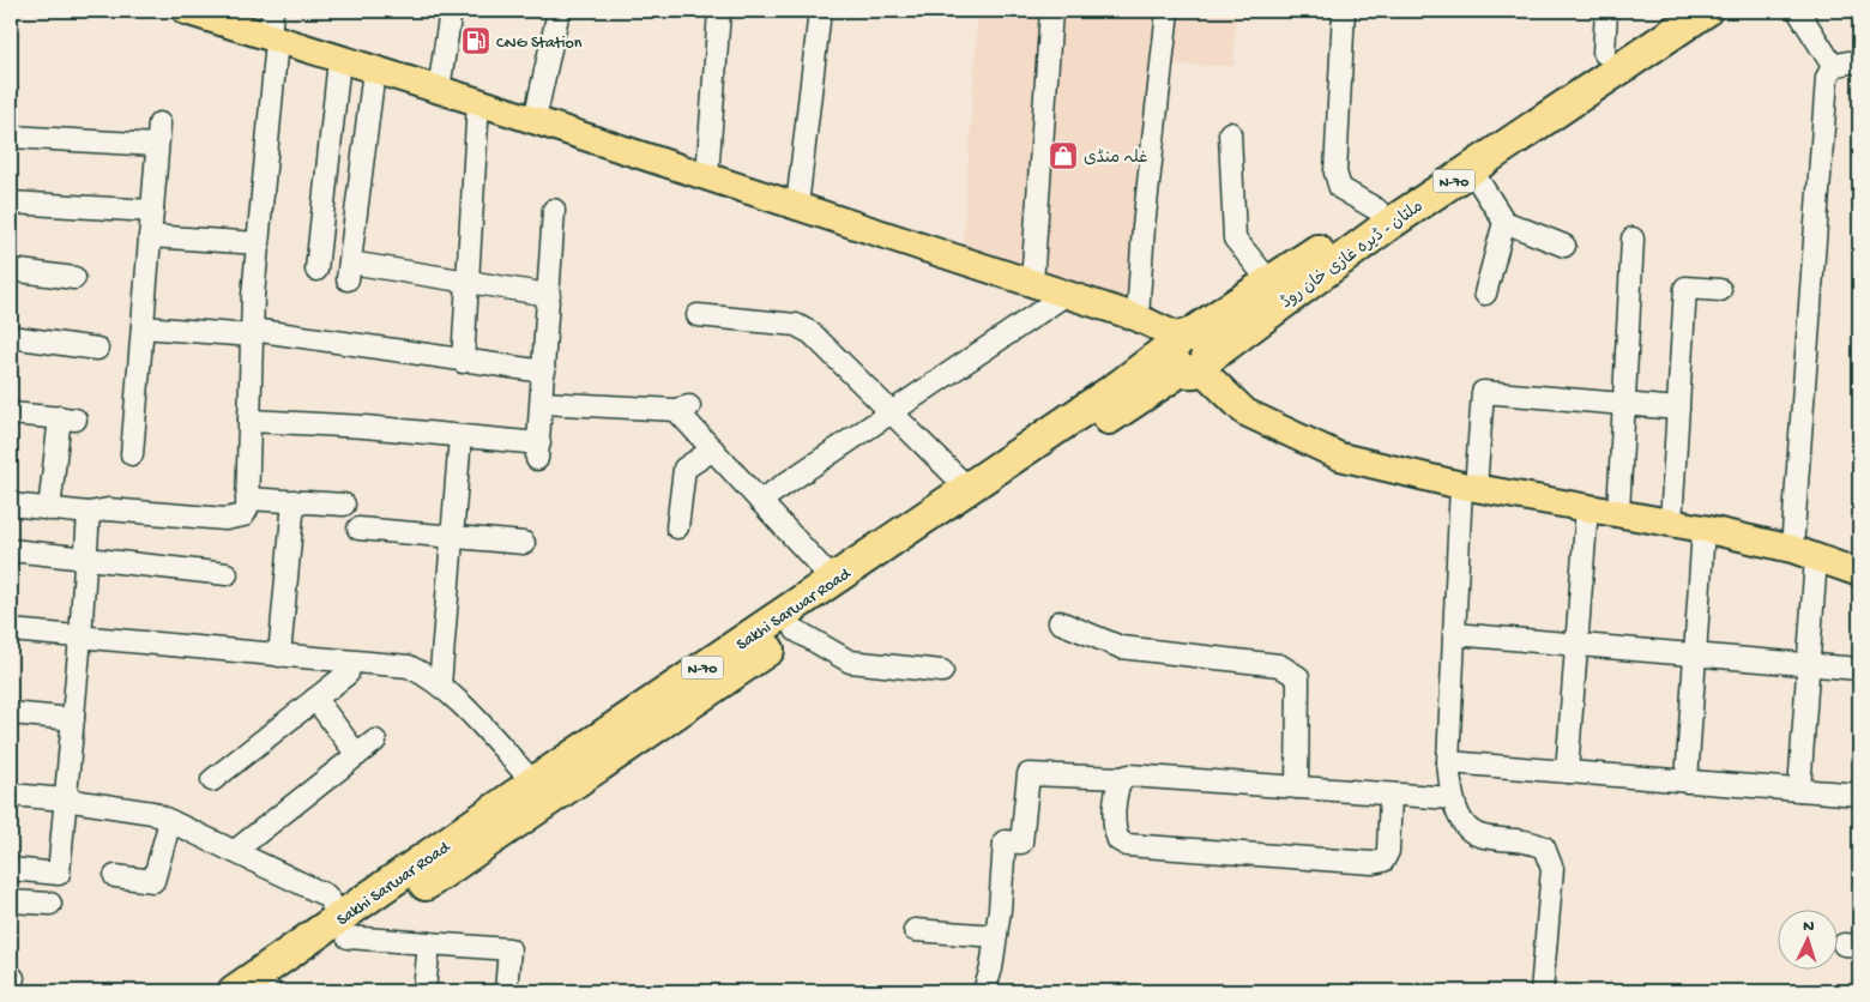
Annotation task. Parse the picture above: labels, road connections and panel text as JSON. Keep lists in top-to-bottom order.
{
  "streets": {
    "highway": ["N-70", "ملتان - ڈیرہ غازی خان روڈ", "Sakhi Sarwar Road"]
  },
  "crossings": [
    ["ملتان - ڈیرہ غازی خان روڈ", "Sakhi Sarwar Road"]
  ],
  "places": {
    "fuel station": ["CNG Station"],
    "shop": ["غلہ منڈی"]
  },
  "north": "top"
}
